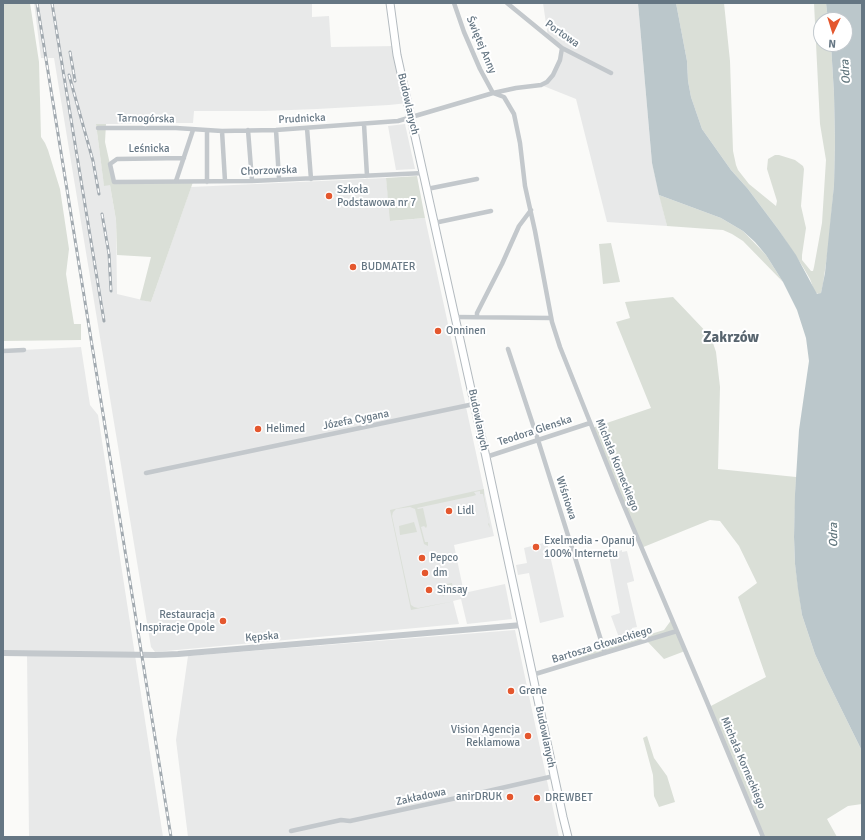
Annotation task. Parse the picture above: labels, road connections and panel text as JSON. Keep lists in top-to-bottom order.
{
  "streets": {
    "main road": ["Budowlanych"],
    "street": [
      "Portowa",
      "Świętej Anny",
      "Tarnogórska",
      "Prudnicka",
      "Leśnicka",
      "Chorzowska",
      "Józefa Cygana",
      "Teodora Glenska",
      "Michała Korneckiego",
      "Wiśniowa",
      "Kępska",
      "Bartosza Głowackiego",
      "Zakładowa"
    ]
  },
  "crossings": [
    ["Portowa", "Prudnicka"],
    ["Świętej Anny", "Prudnicka"],
    ["Świętej Anny", "Michała Korneckiego"],
    ["Budowlanych", "Prudnicka"],
    ["Budowlanych", "Chorzowska"],
    ["Budowlanych", "Józefa Cygana"],
    ["Budowlanych", "Teodora Glenska"],
    ["Budowlanych", "Kępska"],
    ["Budowlanych", "Bartosza Głowackiego"],
    ["Budowlanych", "Zakładowa"],
    ["Tarnogórska", "Prudnicka"],
    ["Prudnicka", "Michała Korneckiego"],
    ["Leśnicka", "Chorzowska"],
    ["Teodora Glenska", "Michała Korneckiego"],
    ["Teodora Glenska", "Wiśniowa"],
    ["Michała Korneckiego", "Bartosza Głowackiego"],
    ["Wiśniowa", "Bartosza Głowackiego"]
  ],
  "districts": ["Zakrzów"],
  "water": ["Odra"],
  "places": [
    "Szkoła Podstawowa nr 7",
    "BUDMATER",
    "Onninen",
    "Helimed",
    "Lidl",
    "Exelmedia - Opanuj 100% Internetu",
    "Pepco",
    "dm",
    "Sinsay",
    "Restauracja Inspiracje Opole",
    "Grene",
    "Vision Agencja Reklamowa",
    "anirDRUK",
    "DREWBET"
  ],
  "north": "bottom"
}
